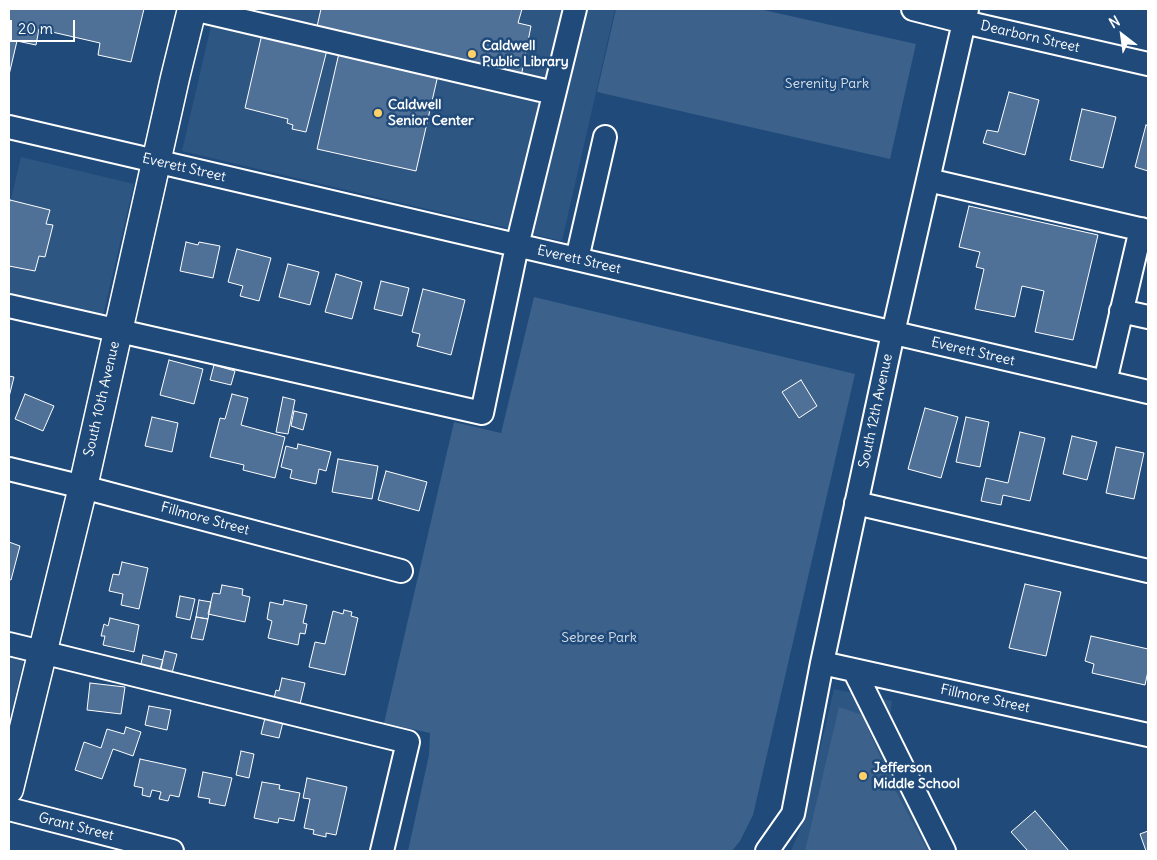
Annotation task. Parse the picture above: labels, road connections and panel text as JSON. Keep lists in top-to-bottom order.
{
  "streets": {
    "main road": ["South 10th Avenue"],
    "street": [
      "Dearborn Street",
      "Everett Street",
      "South 12th Avenue",
      "Fillmore Street",
      "Grant Street"
    ]
  },
  "crossings": [
    ["Dearborn Street", "South 12th Avenue"],
    ["Everett Street", "South 10th Avenue"],
    ["Everett Street", "South 12th Avenue"],
    ["South 10th Avenue", "Fillmore Street"],
    ["South 12th Avenue", "Fillmore Street"]
  ],
  "parks": ["Serenity Park", "Sebree Park"],
  "places": ["Caldwell Public Library", "Caldwell Senior Center", "Jefferson Middle School"],
  "scale_bar": "20 m",
  "north": "top left"
}
